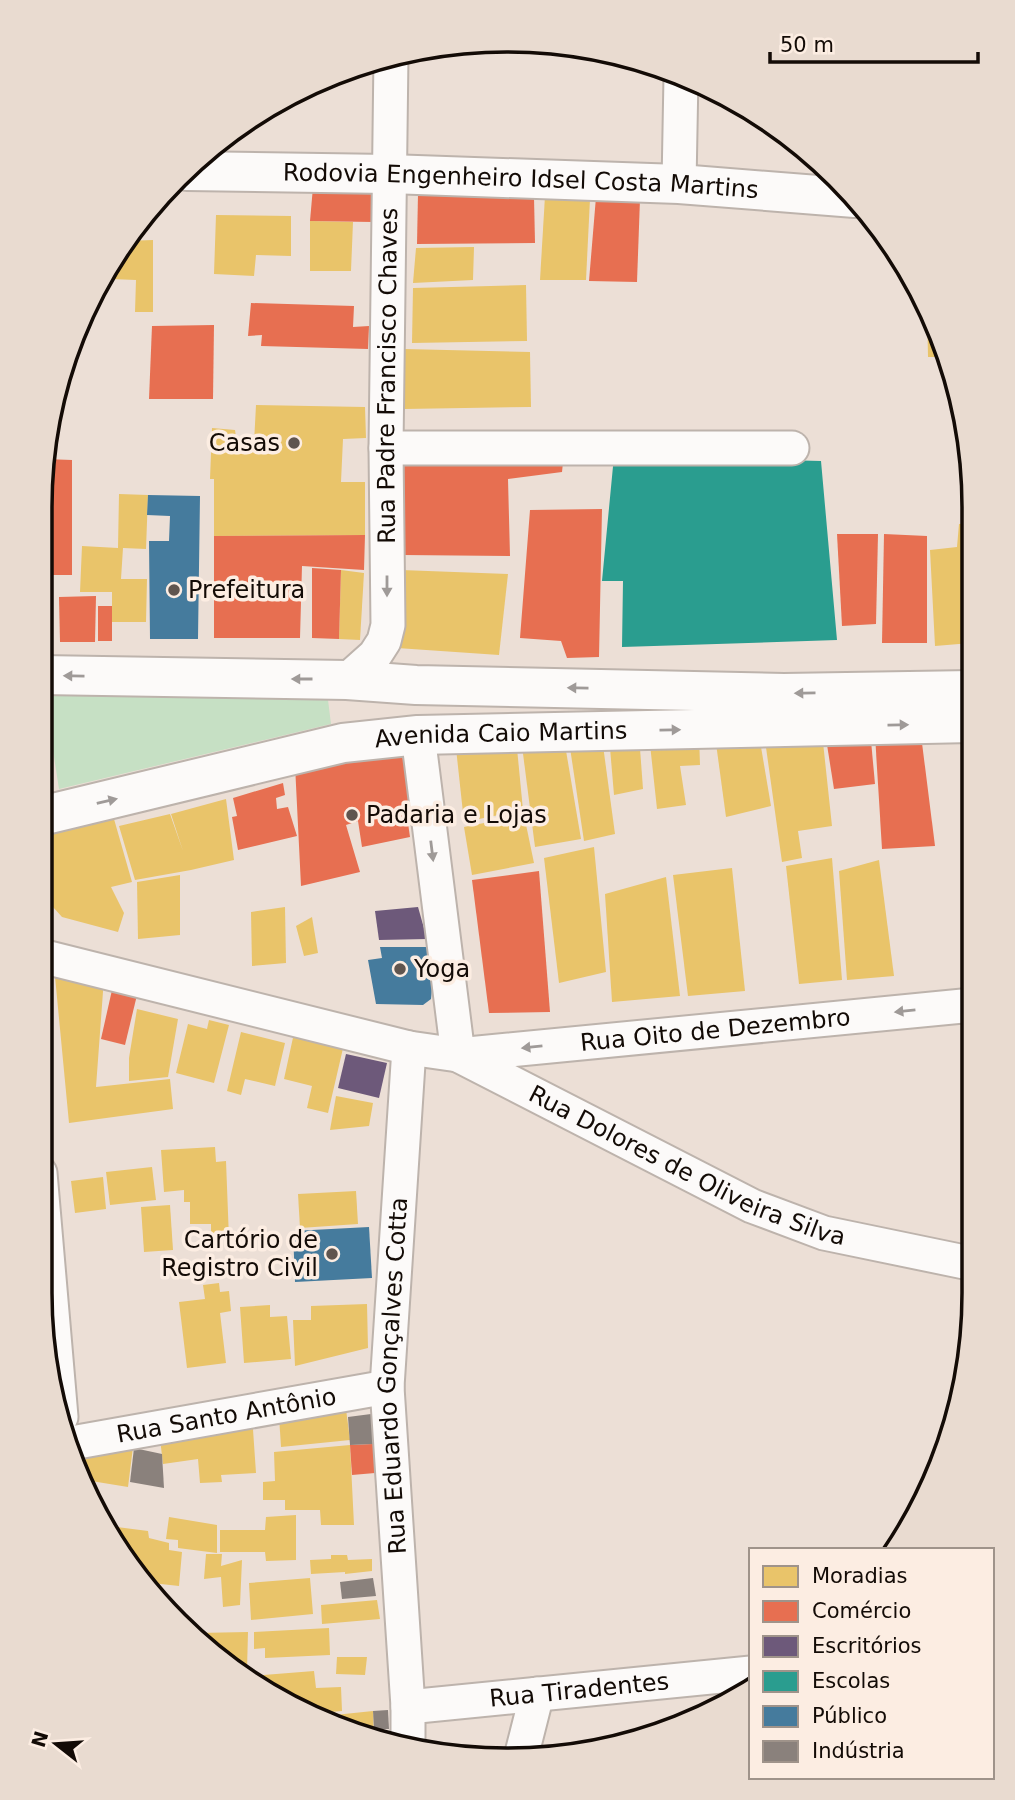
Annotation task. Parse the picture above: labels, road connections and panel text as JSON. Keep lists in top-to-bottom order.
{
  "streets": {
    "main road": ["Rodovia Engenheiro Idsel Costa Martins", "Avenida Caio Martins"],
    "street": [
      "Rua Padre Francisco Chaves",
      "Rua Oito de Dezembro",
      "Rua Dolores de Oliveira Silva",
      "Rua Eduardo Gonçalves Cotta",
      "Rua Santo Antônio",
      "Rua Tiradentes"
    ]
  },
  "crossings": [
    ["Rodovia Engenheiro Idsel Costa Martins", "Rua Padre Francisco Chaves"],
    ["Rua Padre Francisco Chaves", "Avenida Caio Martins"],
    ["Rua Oito de Dezembro", "Rua Dolores de Oliveira Silva"],
    ["Rua Dolores de Oliveira Silva", "Rua Eduardo Gonçalves Cotta"],
    ["Rua Eduardo Gonçalves Cotta", "Rua Santo Antônio"],
    ["Rua Eduardo Gonçalves Cotta", "Rua Tiradentes"]
  ],
  "one_way": ["Rua Padre Francisco Chaves", "Rua Oito de Dezembro"],
  "places": [
    "Casas",
    "Prefeitura",
    "Padaria e Lojas",
    "Yoga",
    "Cartório de Registro Civil"
  ],
  "legend": [
    "Moradias",
    "Comércio",
    "Escritórios",
    "Escolas",
    "Público",
    "Indústria"
  ],
  "scale_bar": "50 m",
  "north": "left"
}
